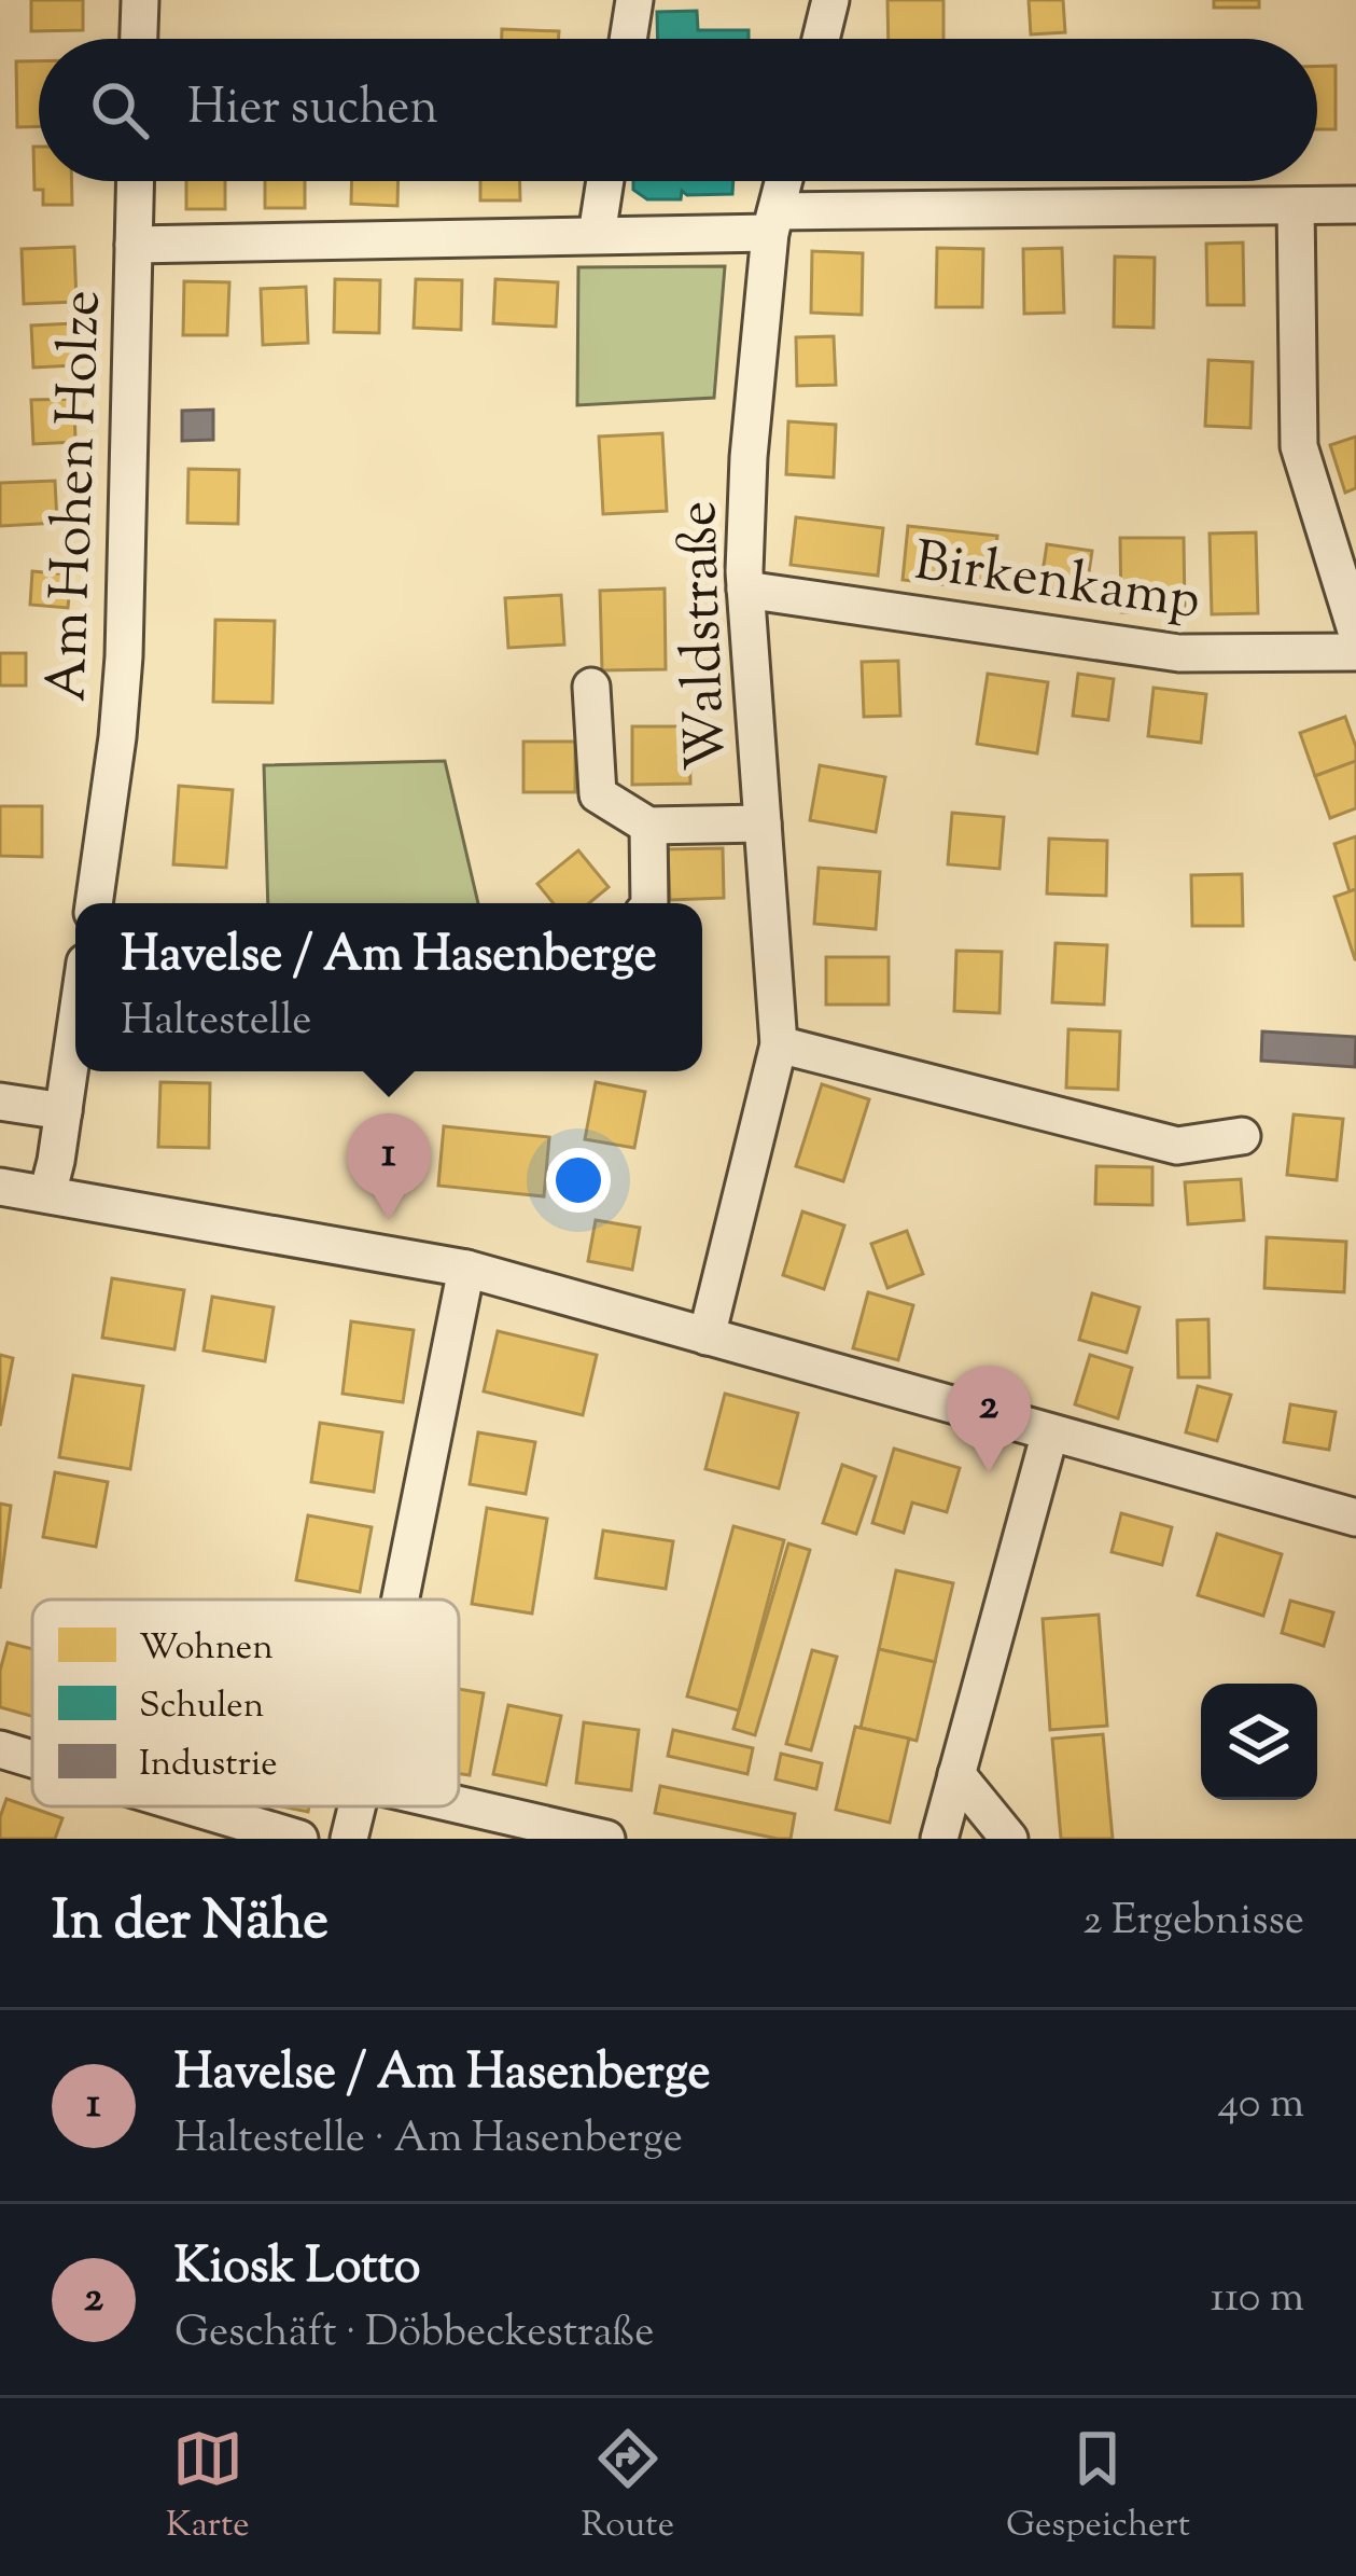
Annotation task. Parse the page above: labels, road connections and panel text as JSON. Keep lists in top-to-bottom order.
{
  "streets": {
    "street": ["Am Hohen Holze", "Birkenkamp", "Waldstraße"]
  },
  "crossings": [
    ["Birkenkamp", "Waldstraße"]
  ],
  "legend": ["Wohnen", "Schulen", "Industrie"],
  "page": {
    "search": "Hier suchen",
    "popup": ["Havelse / Am Hasenberge", "Haltestelle"],
    "pins": ["1", "2"],
    "heading": ["In der Nähe", "2 Ergebnisse"],
    "list": [
      {
        "mark": "1",
        "name": "Havelse / Am Hasenberge",
        "note": "Haltestelle · Am Hasenberge",
        "value": "40 m"
      },
      {
        "mark": "2",
        "name": "Kiosk Lotto",
        "note": "Geschäft · Döbbeckestraße",
        "value": "110 m"
      }
    ],
    "nav": ["Karte", "Route", "Gespeichert"]
  }
}
